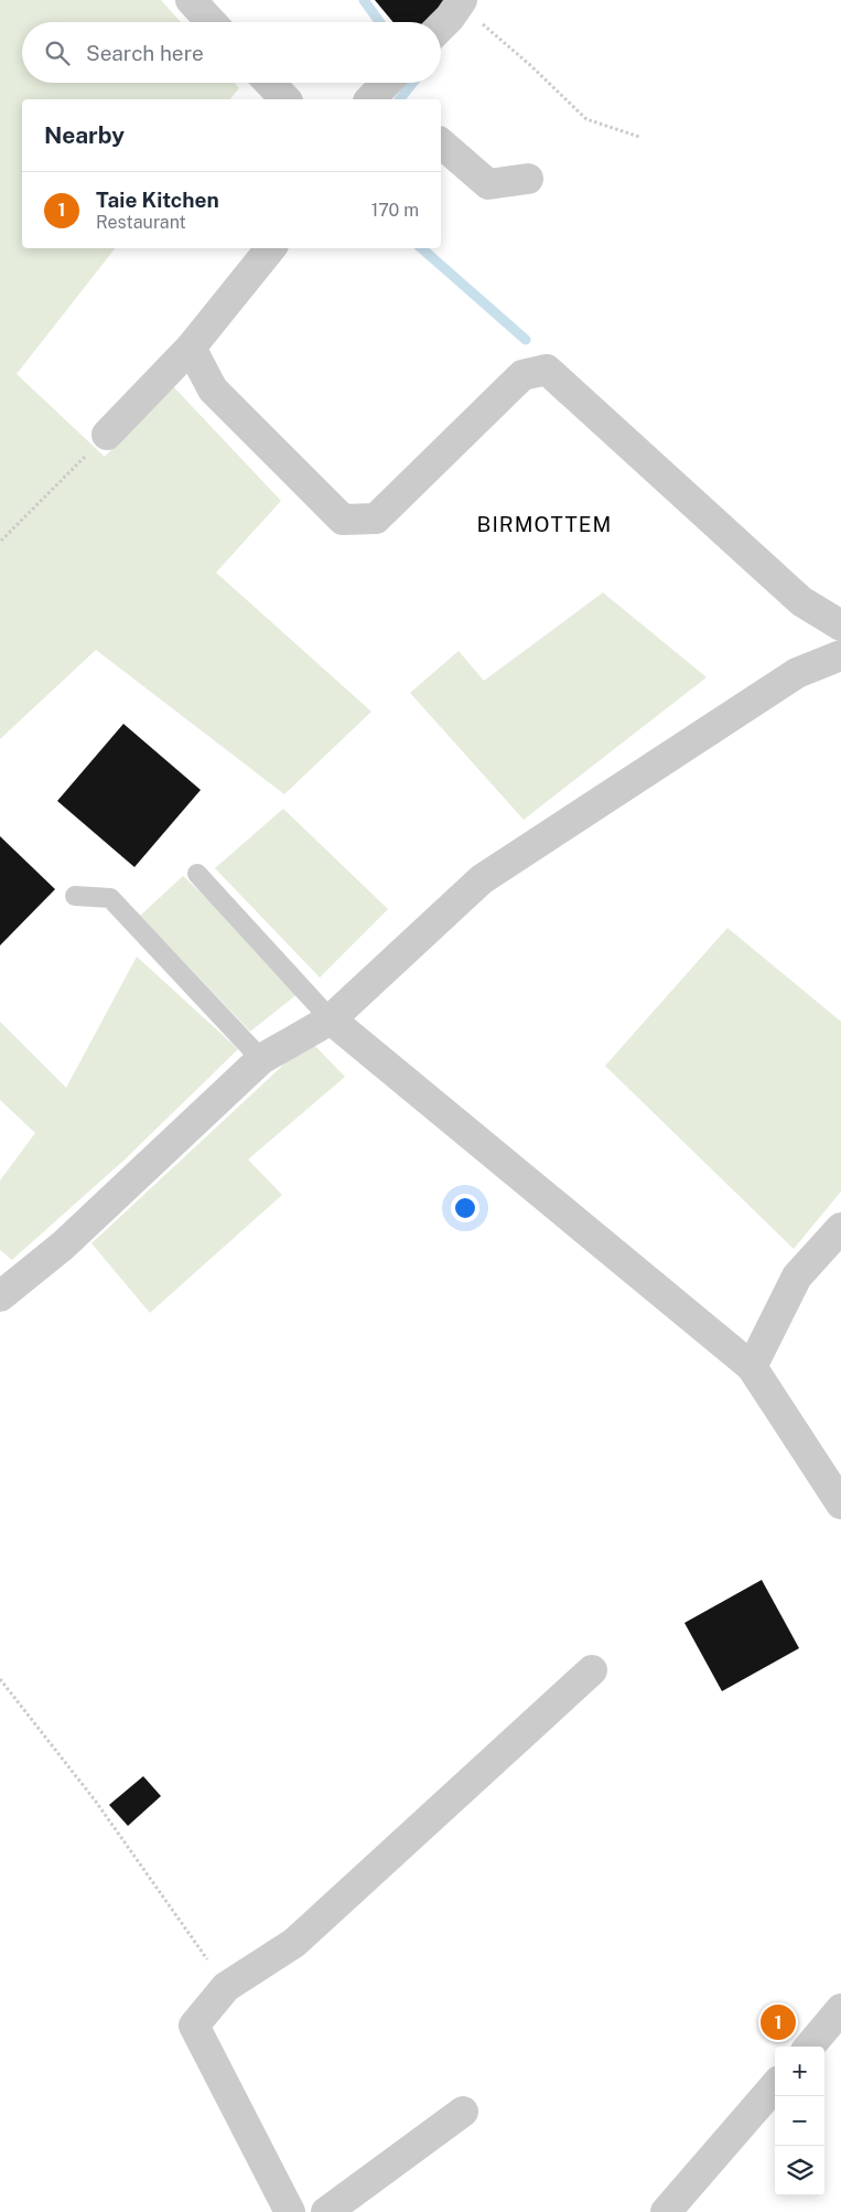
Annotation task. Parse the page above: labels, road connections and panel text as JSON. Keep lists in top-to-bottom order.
{
  "districts": ["BIRMOTTEM"],
  "page": {
    "search": "Search here",
    "heading": "Nearby",
    "list": [
      {
        "mark": "1",
        "name": "Taie Kitchen",
        "note": "Restaurant",
        "value": "170 m"
      }
    ],
    "pins": "1",
    "map_buttons": ["+", "−"]
  }
}
